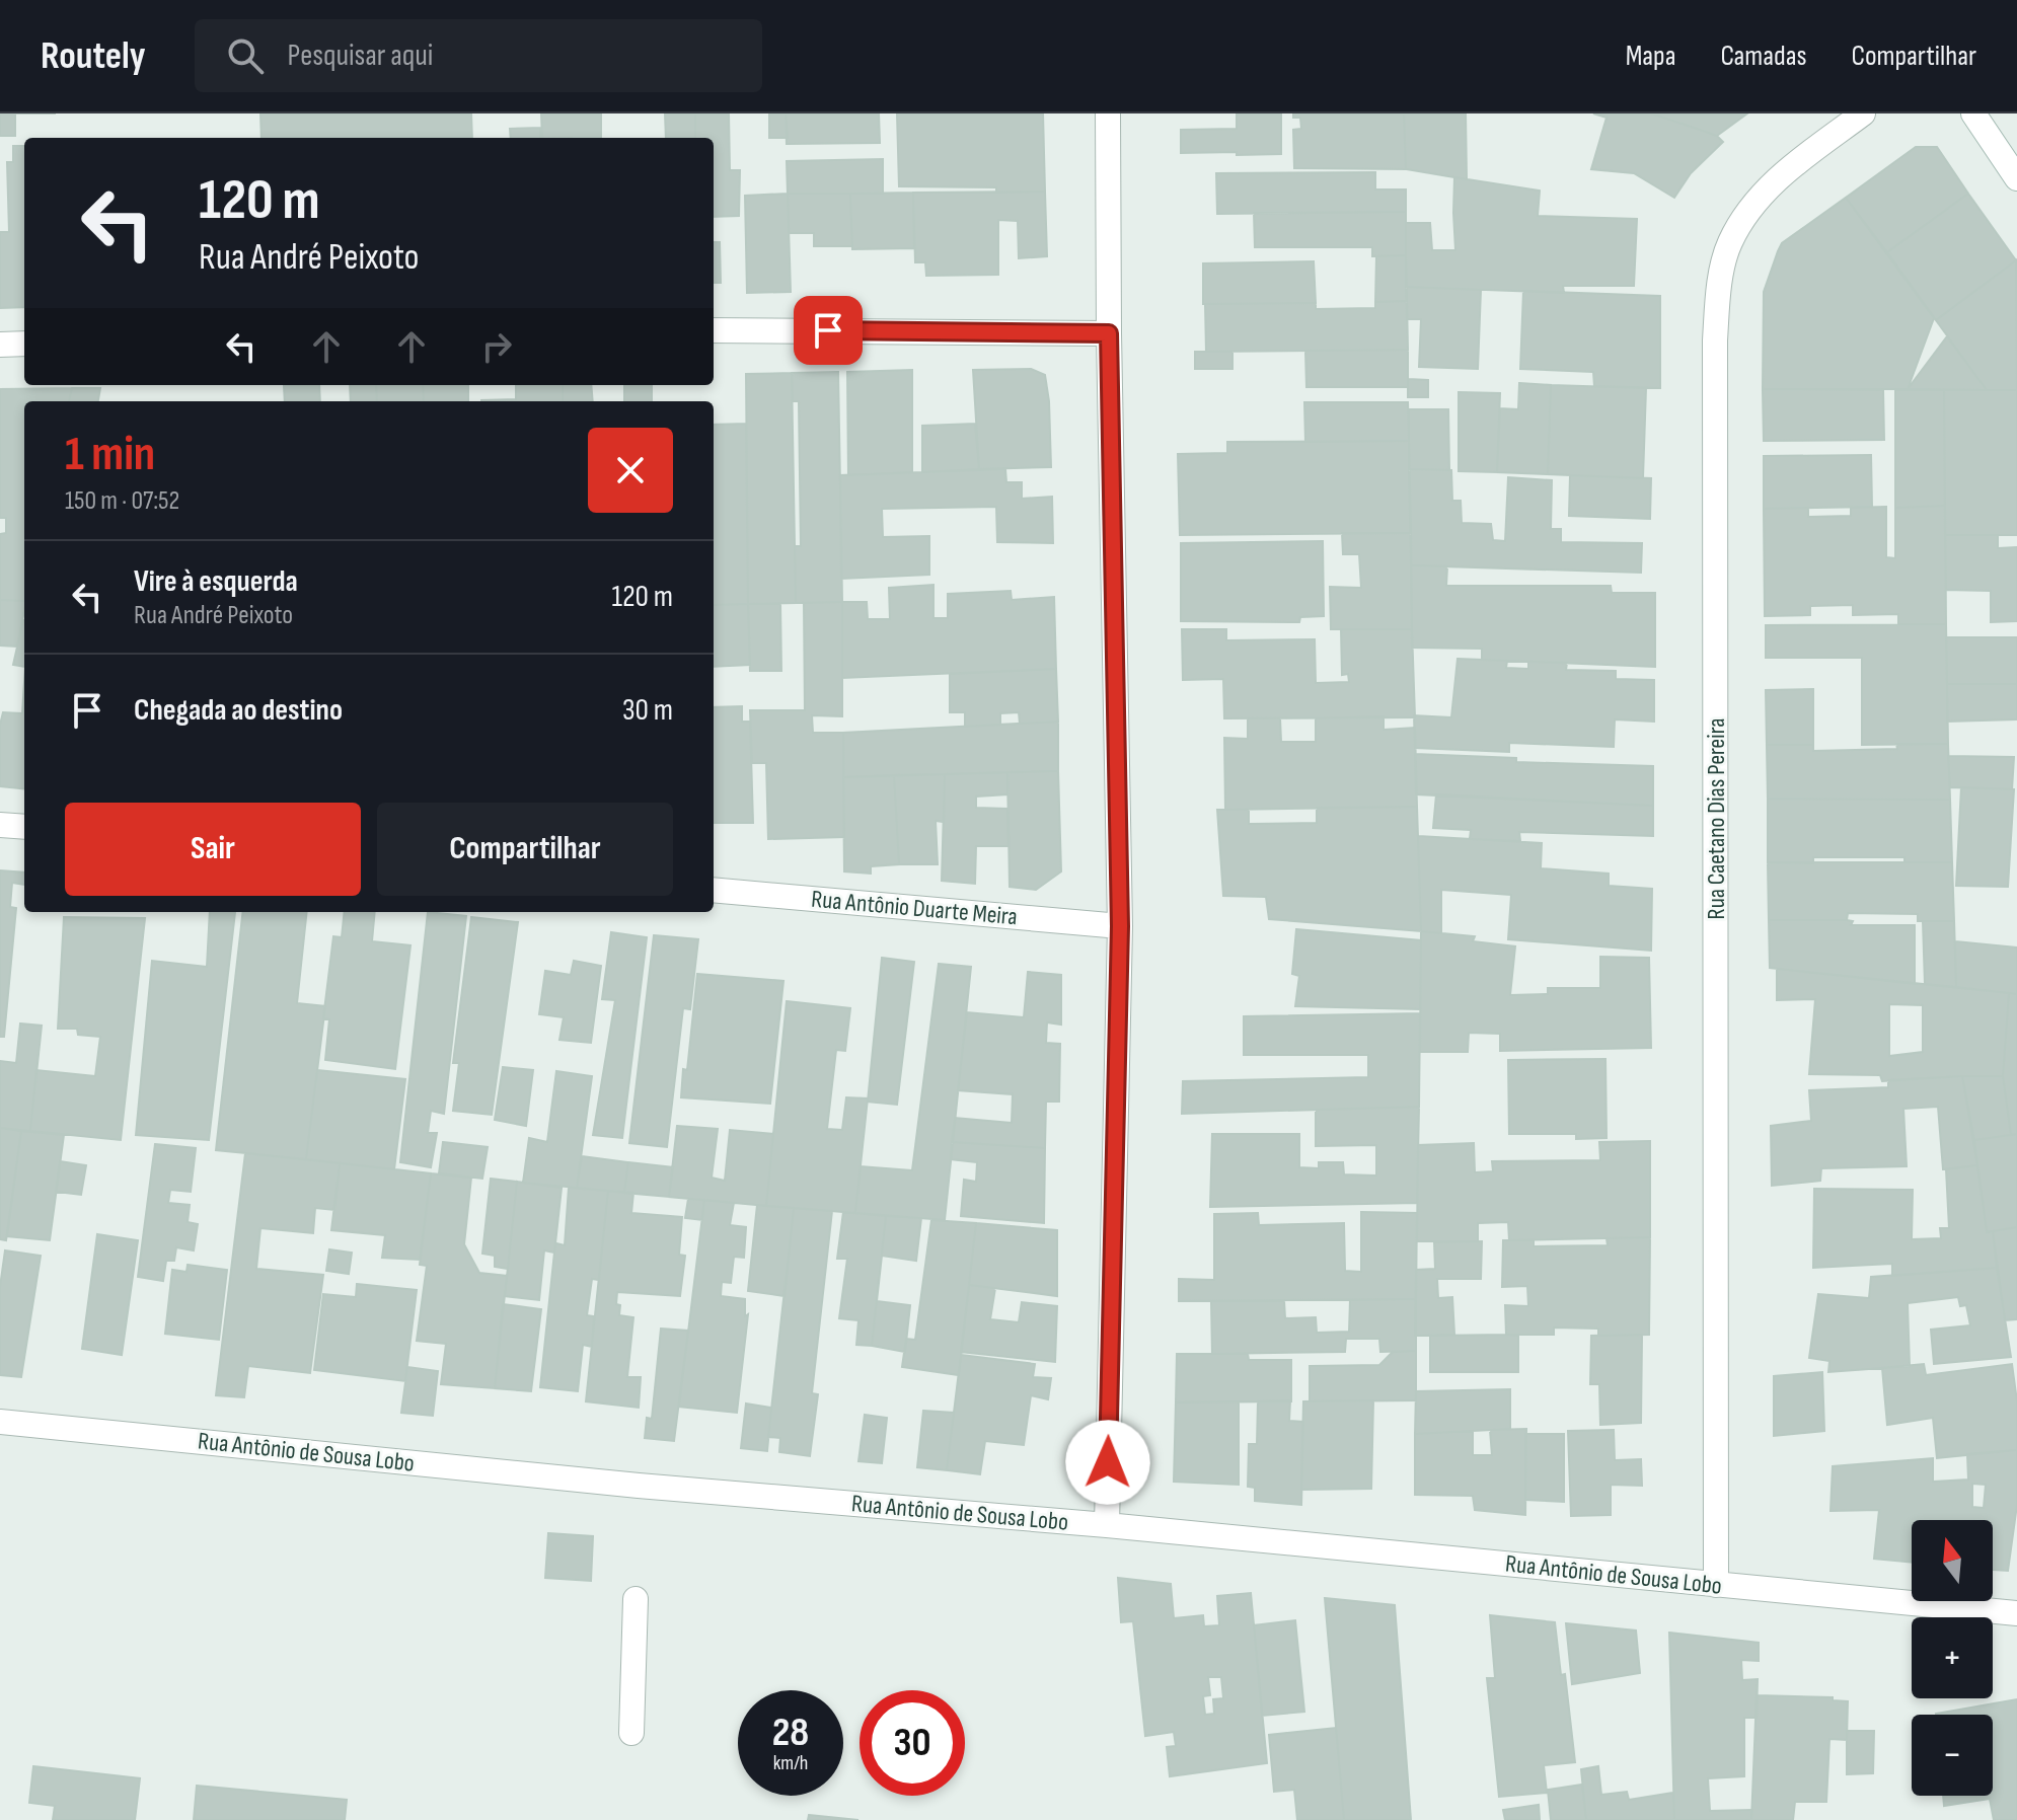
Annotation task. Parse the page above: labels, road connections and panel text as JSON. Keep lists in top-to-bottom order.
{
  "streets": {
    "street": ["Rua Caetano Dias Pereira", "Rua Antônio Duarte Meira", "Rua Antônio de Sousa Lobo"]
  },
  "crossings": [
    ["Rua Caetano Dias Pereira", "Rua Antônio de Sousa Lobo"]
  ],
  "north": "top",
  "page": {
    "header": "Routely",
    "search": "Pesquisar aqui",
    "nav": ["Mapa", "Camadas", "Compartilhar"],
    "turn": ["120 m", "Rua André Peixoto"],
    "heading": ["1 min", "150 m · 07:52"],
    "list": [
      {
        "name": "Vire à esquerda",
        "note": "Rua André Peixoto",
        "value": "120 m"
      },
      {
        "name": "Chegada ao destino",
        "value": "30 m"
      }
    ],
    "buttons": ["Sair", "Compartilhar"],
    "map_buttons": ["+", "−"],
    "speed": "28 km/h",
    "limit": "30"
  }
}
